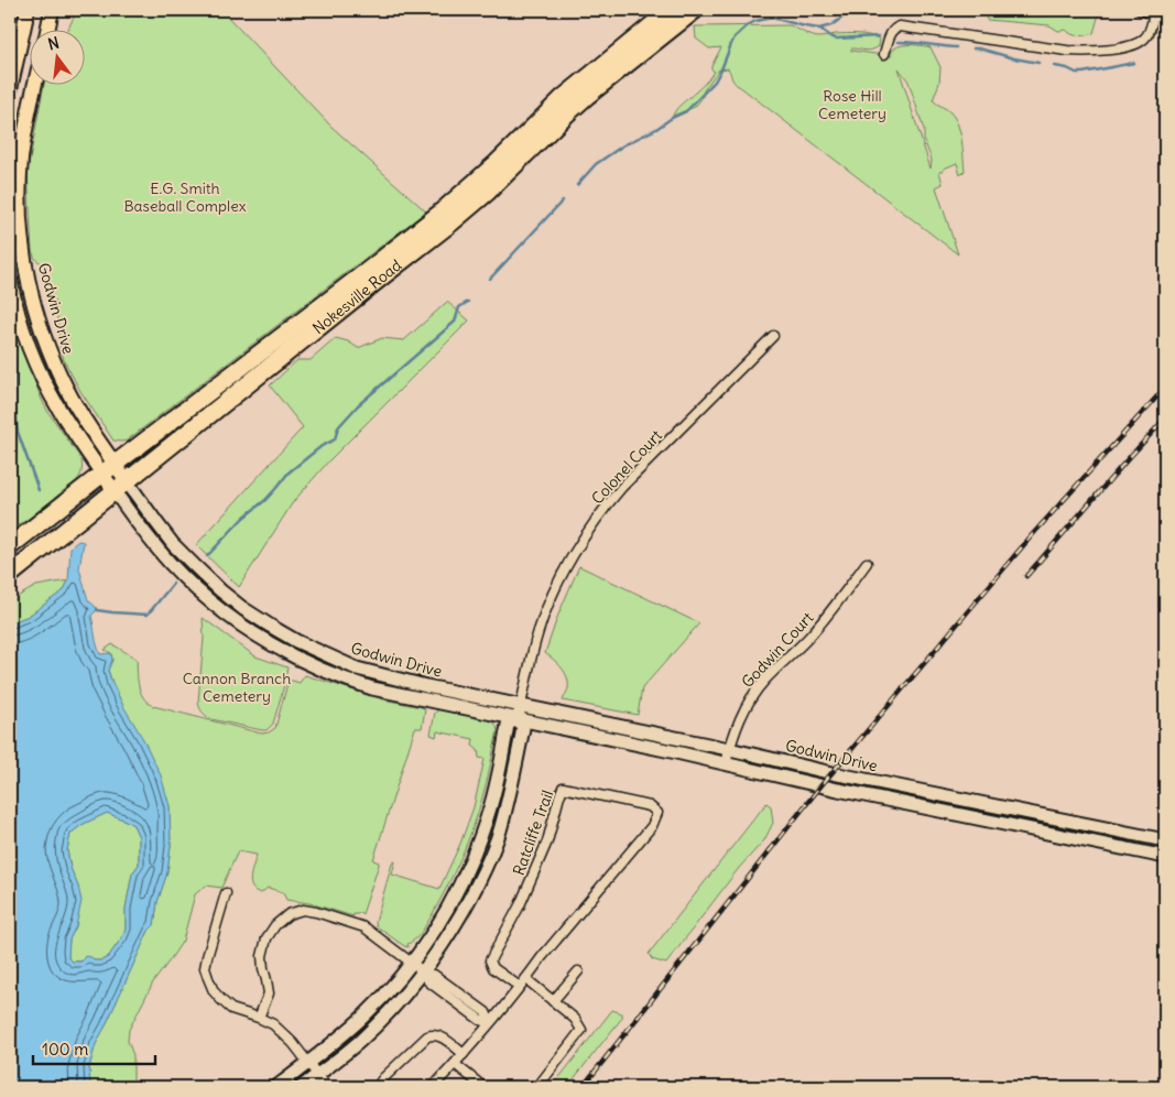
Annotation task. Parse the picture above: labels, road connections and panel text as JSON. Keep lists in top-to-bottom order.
{
  "streets": {
    "highway": ["Nokesville Road"],
    "main road": ["Godwin Drive"],
    "street": ["Colonel Court", "Godwin Court", "Ratcliffe Trail"]
  },
  "crossings": [
    ["Nokesville Road", "Godwin Drive"],
    ["Godwin Drive", "Colonel Court"],
    ["Godwin Drive", "Godwin Court"]
  ],
  "parks": ["Rose Hill Cemetery", "E.G. Smith Baseball Complex", "Cannon Branch Cemetery"],
  "scale_bar": "100 m",
  "north": "top"
}
